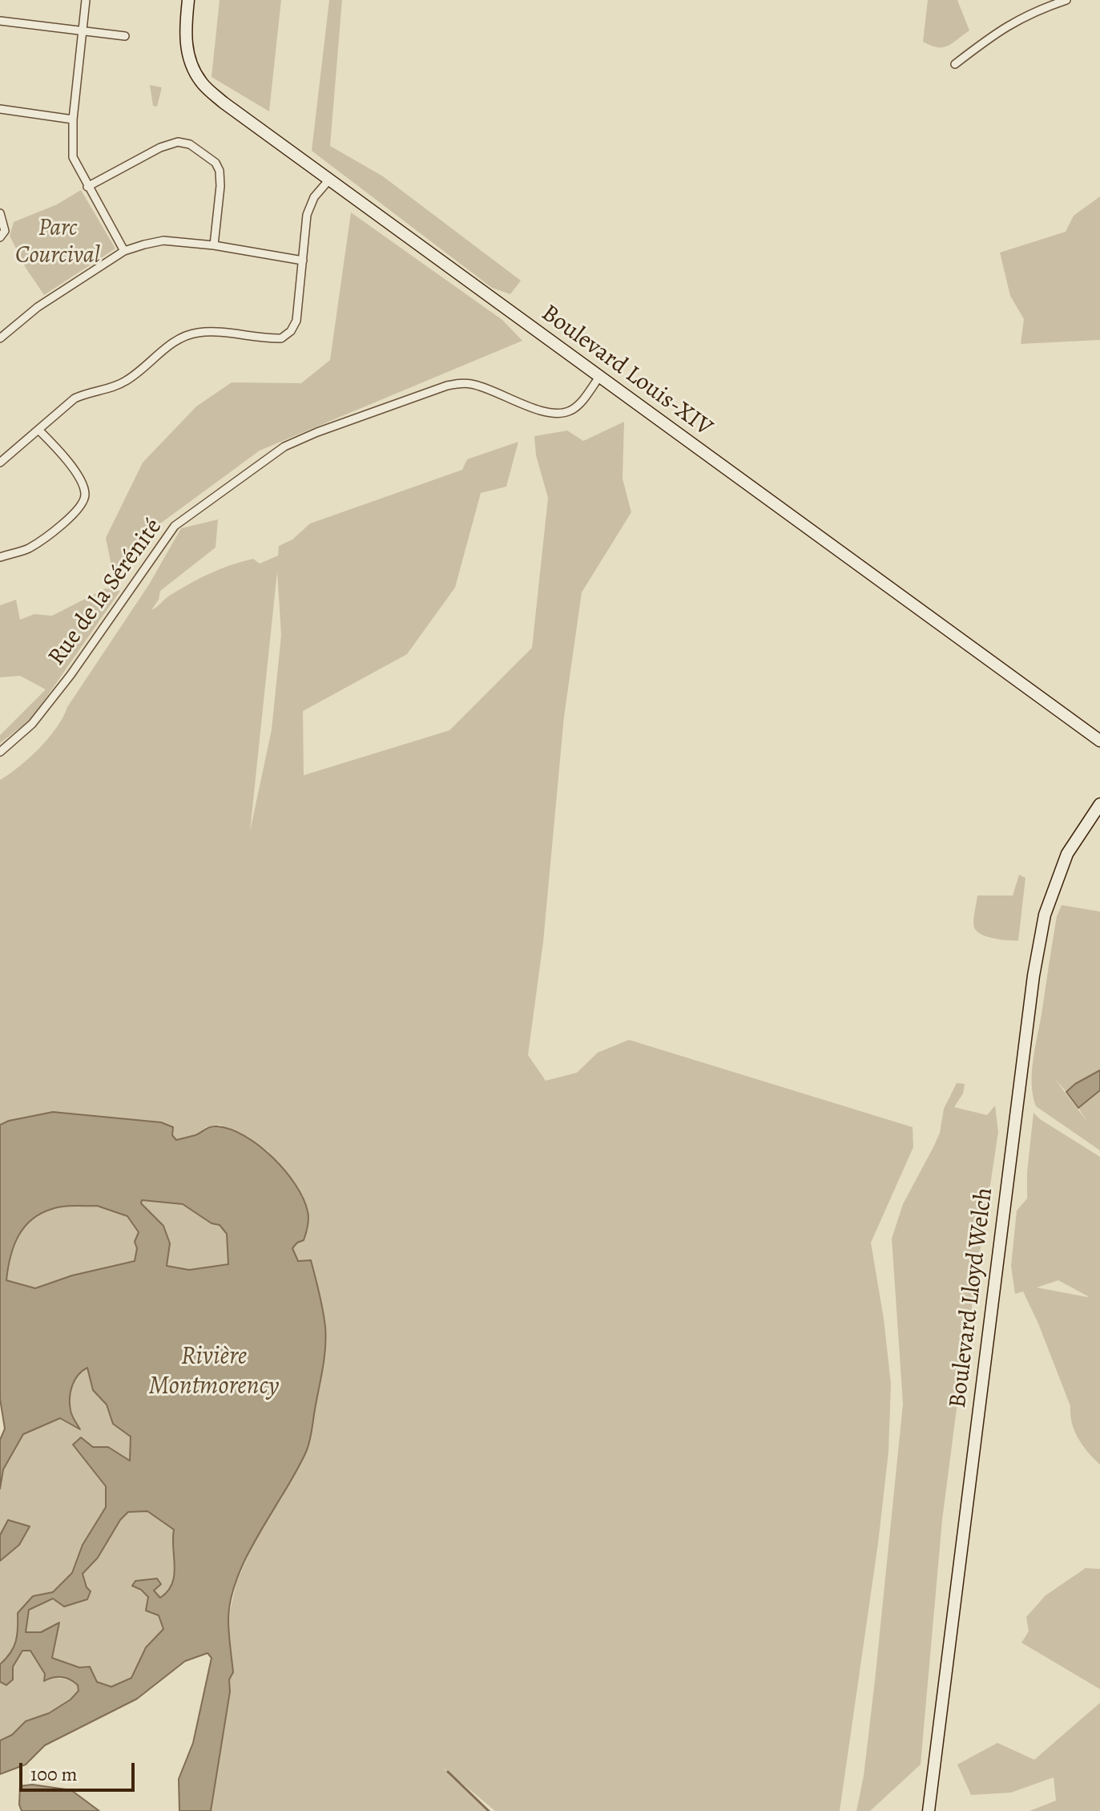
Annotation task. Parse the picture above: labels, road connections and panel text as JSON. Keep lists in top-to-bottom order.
{
  "streets": {
    "main road": ["Boulevard Louis-XIV", "Boulevard Lloyd Welch"],
    "street": ["Rue de la Sérénité"]
  },
  "crossings": [
    ["Boulevard Louis-XIV", "Rue de la Sérénité"]
  ],
  "water": ["Rivière Montmorency"],
  "parks": ["Parc Courcival"],
  "scale_bar": "100 m"
}
